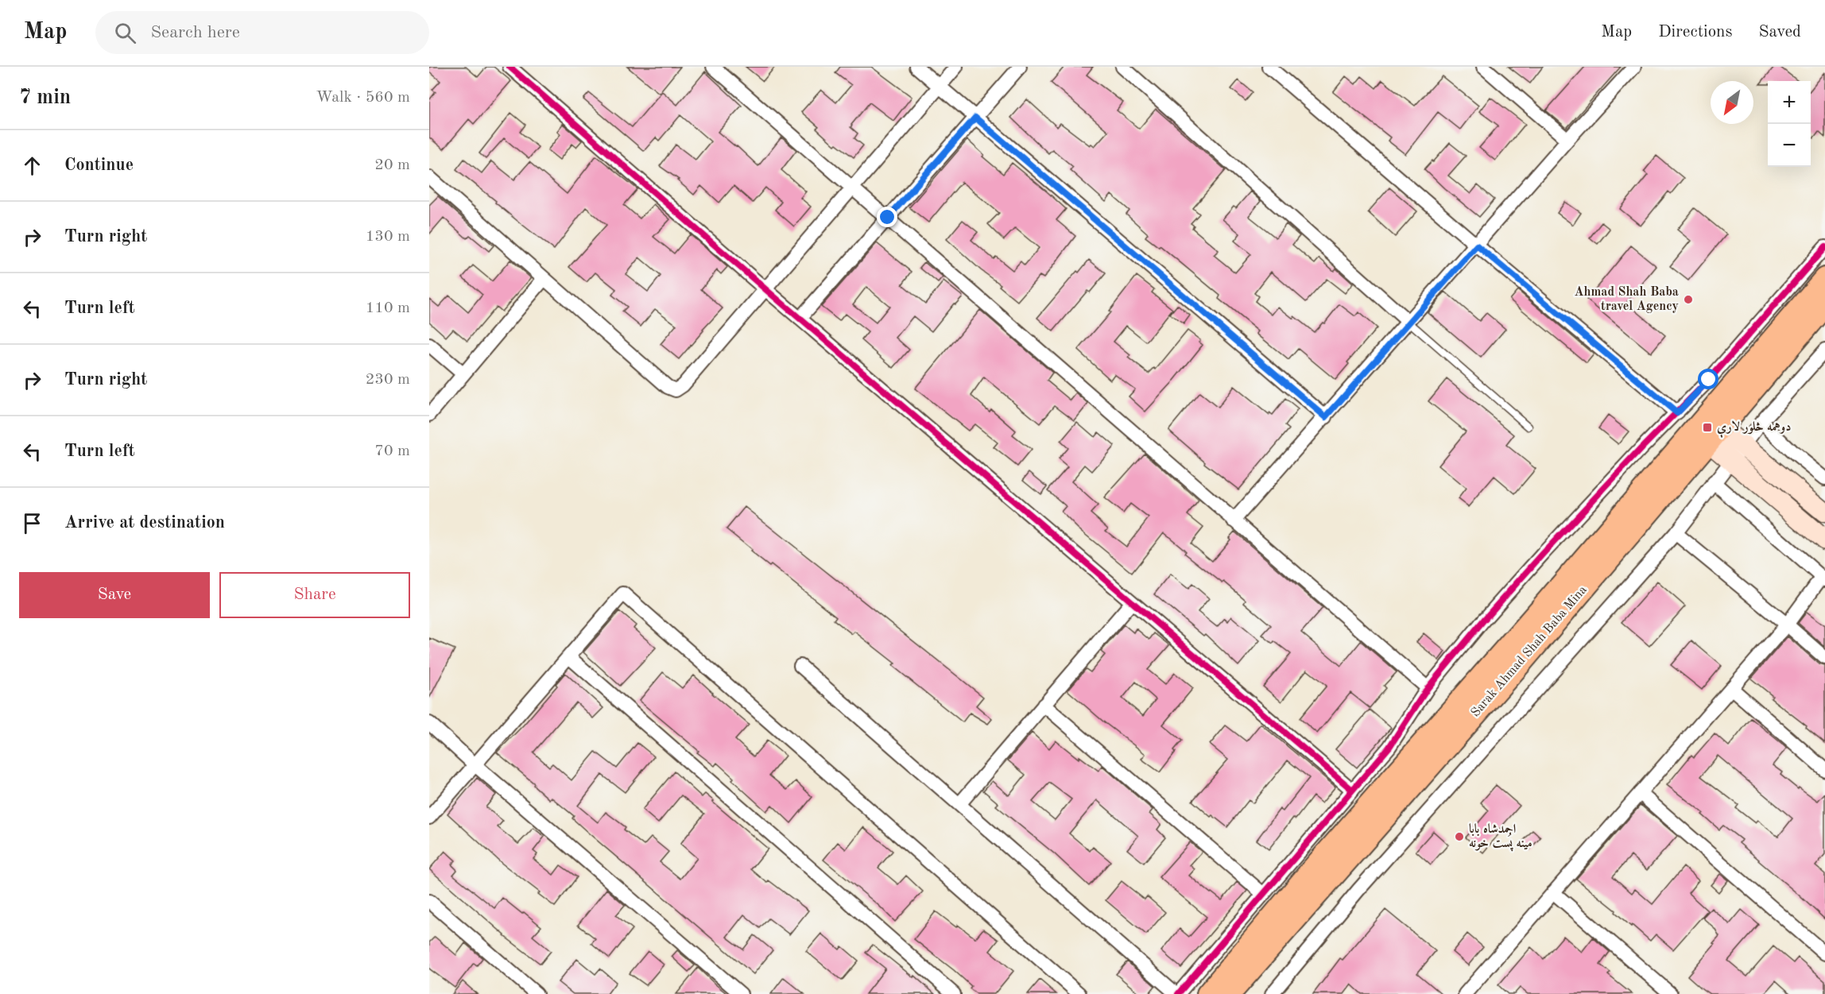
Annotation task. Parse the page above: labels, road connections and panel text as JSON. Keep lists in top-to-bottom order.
{
  "streets": {
    "highway": ["Sarak Ahmad Shah Baba Mina"]
  },
  "places": {
    "other": ["Ahmad Shah Baba travel Agency", "احمدشاه بابا مینه پُست خونه"],
    "transit": ["دوهمه څلور لارې"]
  },
  "north": "bottom left",
  "page": {
    "header": "Map",
    "search": "Search here",
    "nav": ["Map", "Directions", "Saved"],
    "heading": ["7 min", "Walk · 560 m"],
    "map_buttons": ["+", "−"],
    "list": [
      ["Continue", "20 m"],
      ["Turn right", "130 m"],
      ["Turn left", "110 m"],
      ["Turn right", "230 m"],
      ["Turn left", "70 m"],
      "Arrive at destination"
    ],
    "buttons": ["Save", "Share"]
  }
}
